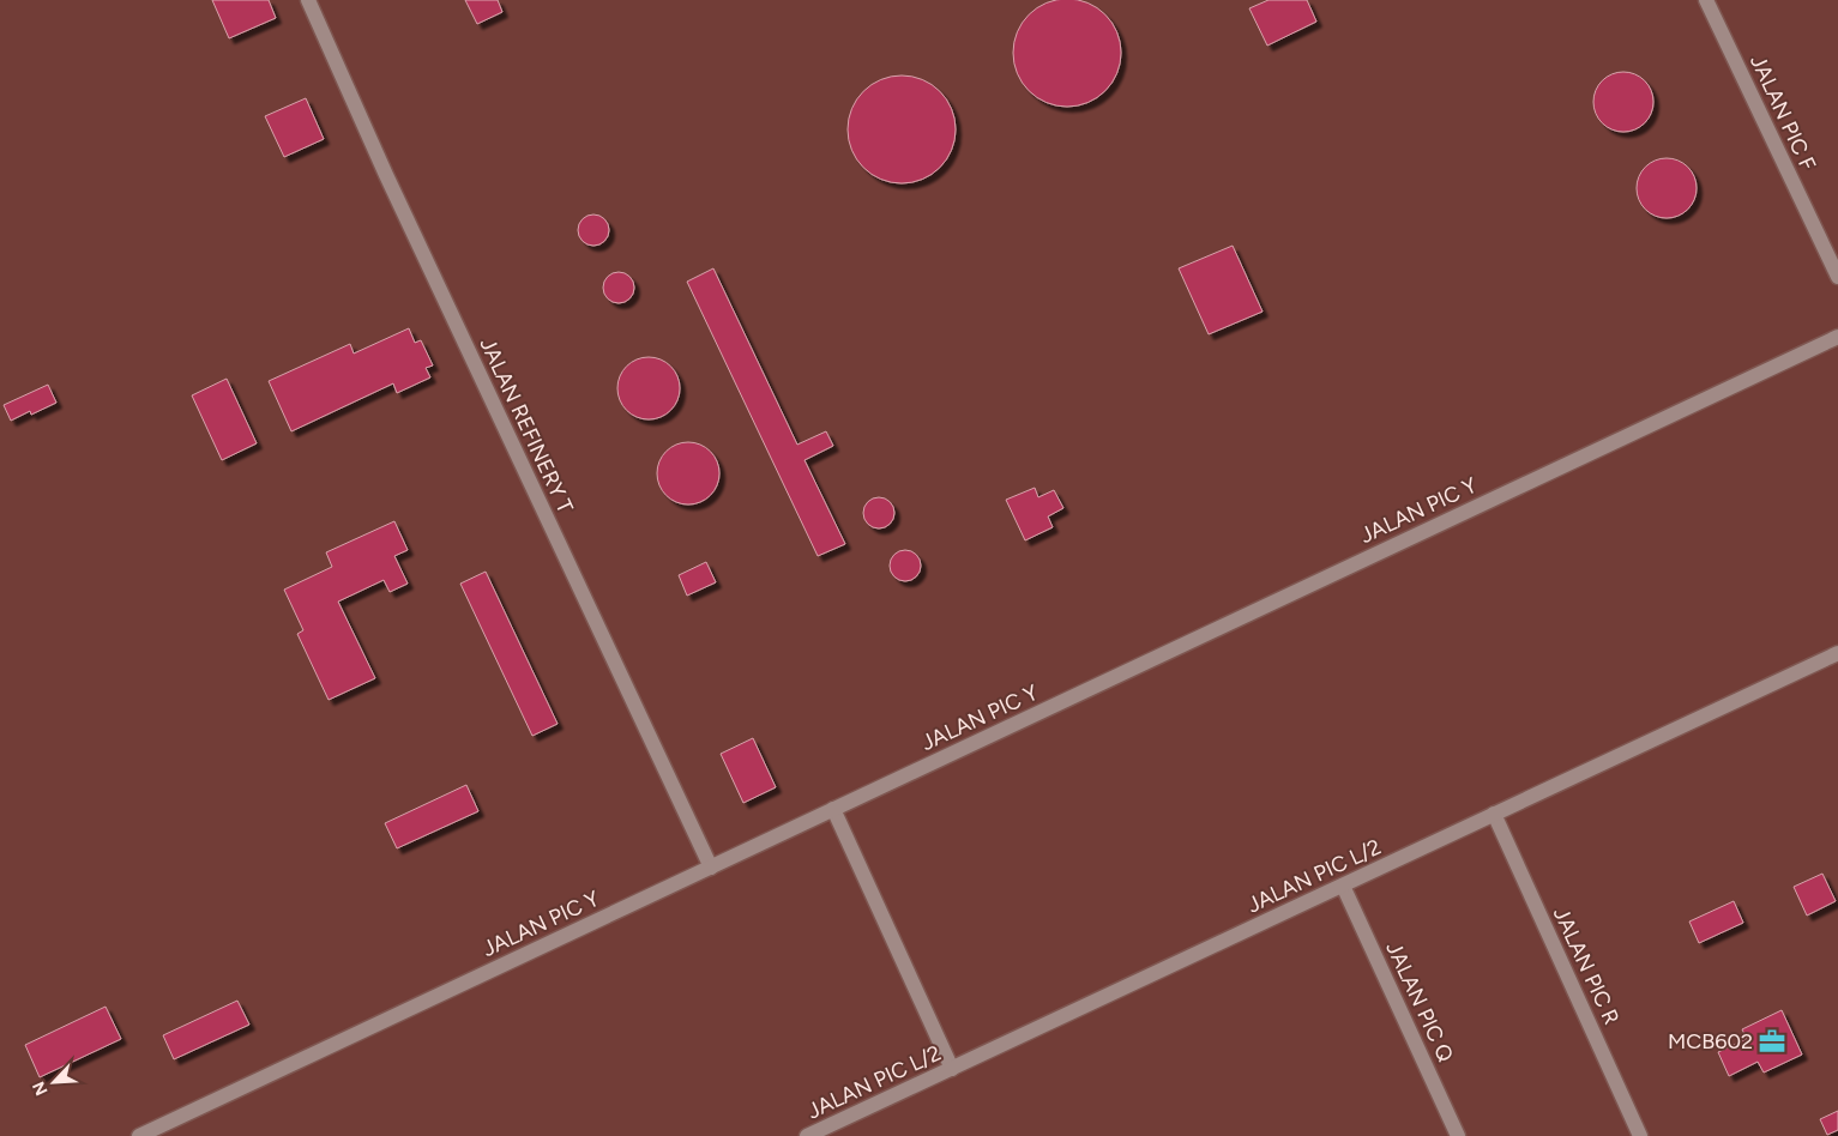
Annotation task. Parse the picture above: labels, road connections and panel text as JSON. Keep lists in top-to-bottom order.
{
  "streets": {
    "street": [
      "JALAN PIC F",
      "JALAN REFINERY T",
      "JALAN PIC Y",
      "JALAN PIC L/2",
      "JALAN PIC R",
      "JALAN PIC Q"
    ]
  },
  "crossings": [
    ["JALAN REFINERY T", "JALAN PIC Y"],
    ["JALAN PIC L/2", "JALAN PIC R"],
    ["JALAN PIC L/2", "JALAN PIC Q"]
  ],
  "places": {
    "office": ["MCB602"]
  },
  "north": "bottom left"
}
